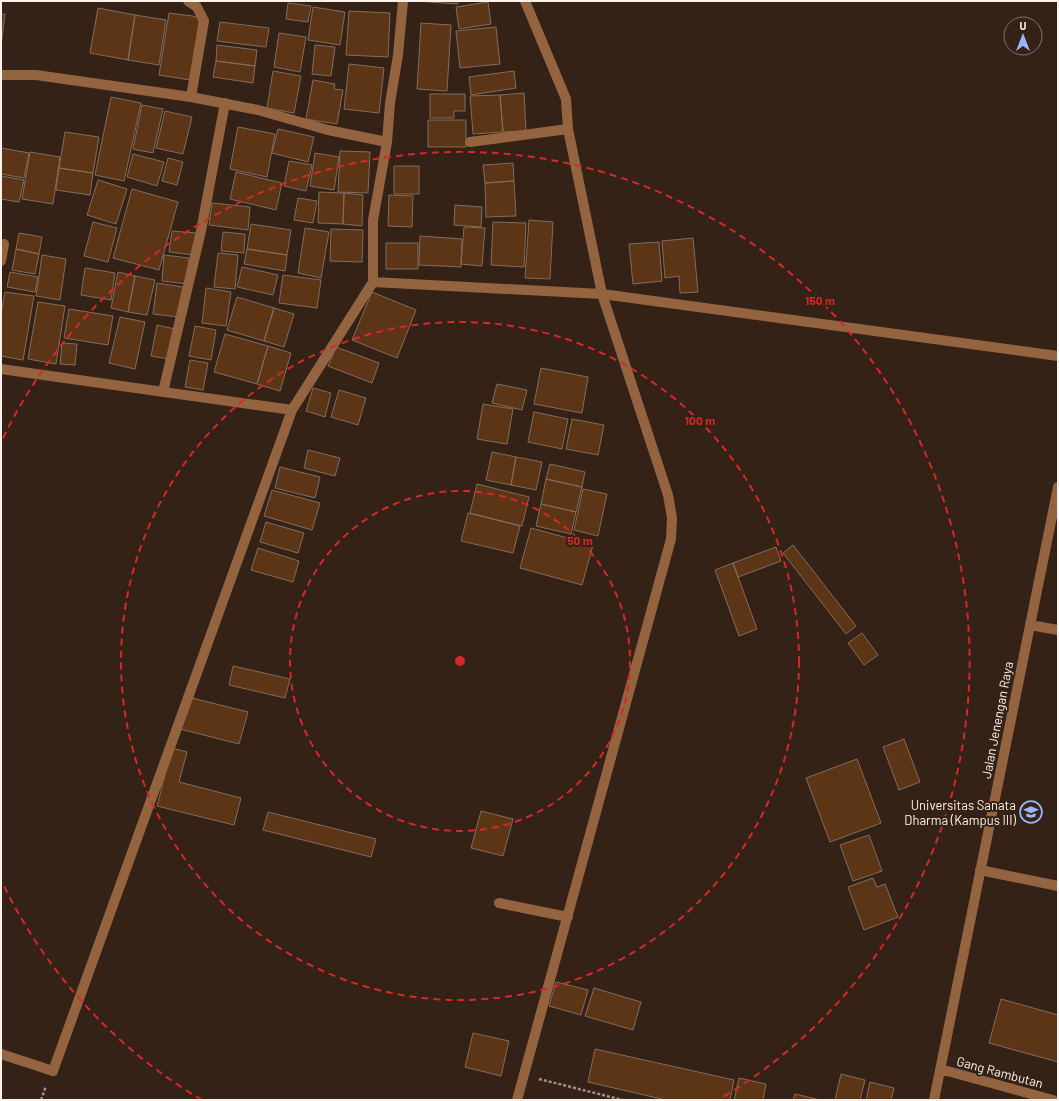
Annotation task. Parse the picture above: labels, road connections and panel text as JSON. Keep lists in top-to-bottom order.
{
  "streets": {
    "street": ["Jalan Jenengan Raya", "Gang Rambutan"]
  },
  "crossings": [
    ["Jalan Jenengan Raya", "Gang Rambutan"]
  ],
  "places": {
    "school or university": ["Universitas Sanata Dharma (Kampus III)"]
  },
  "north": "top",
  "rings": ["150 m", "100 m", "50 m"]
}
